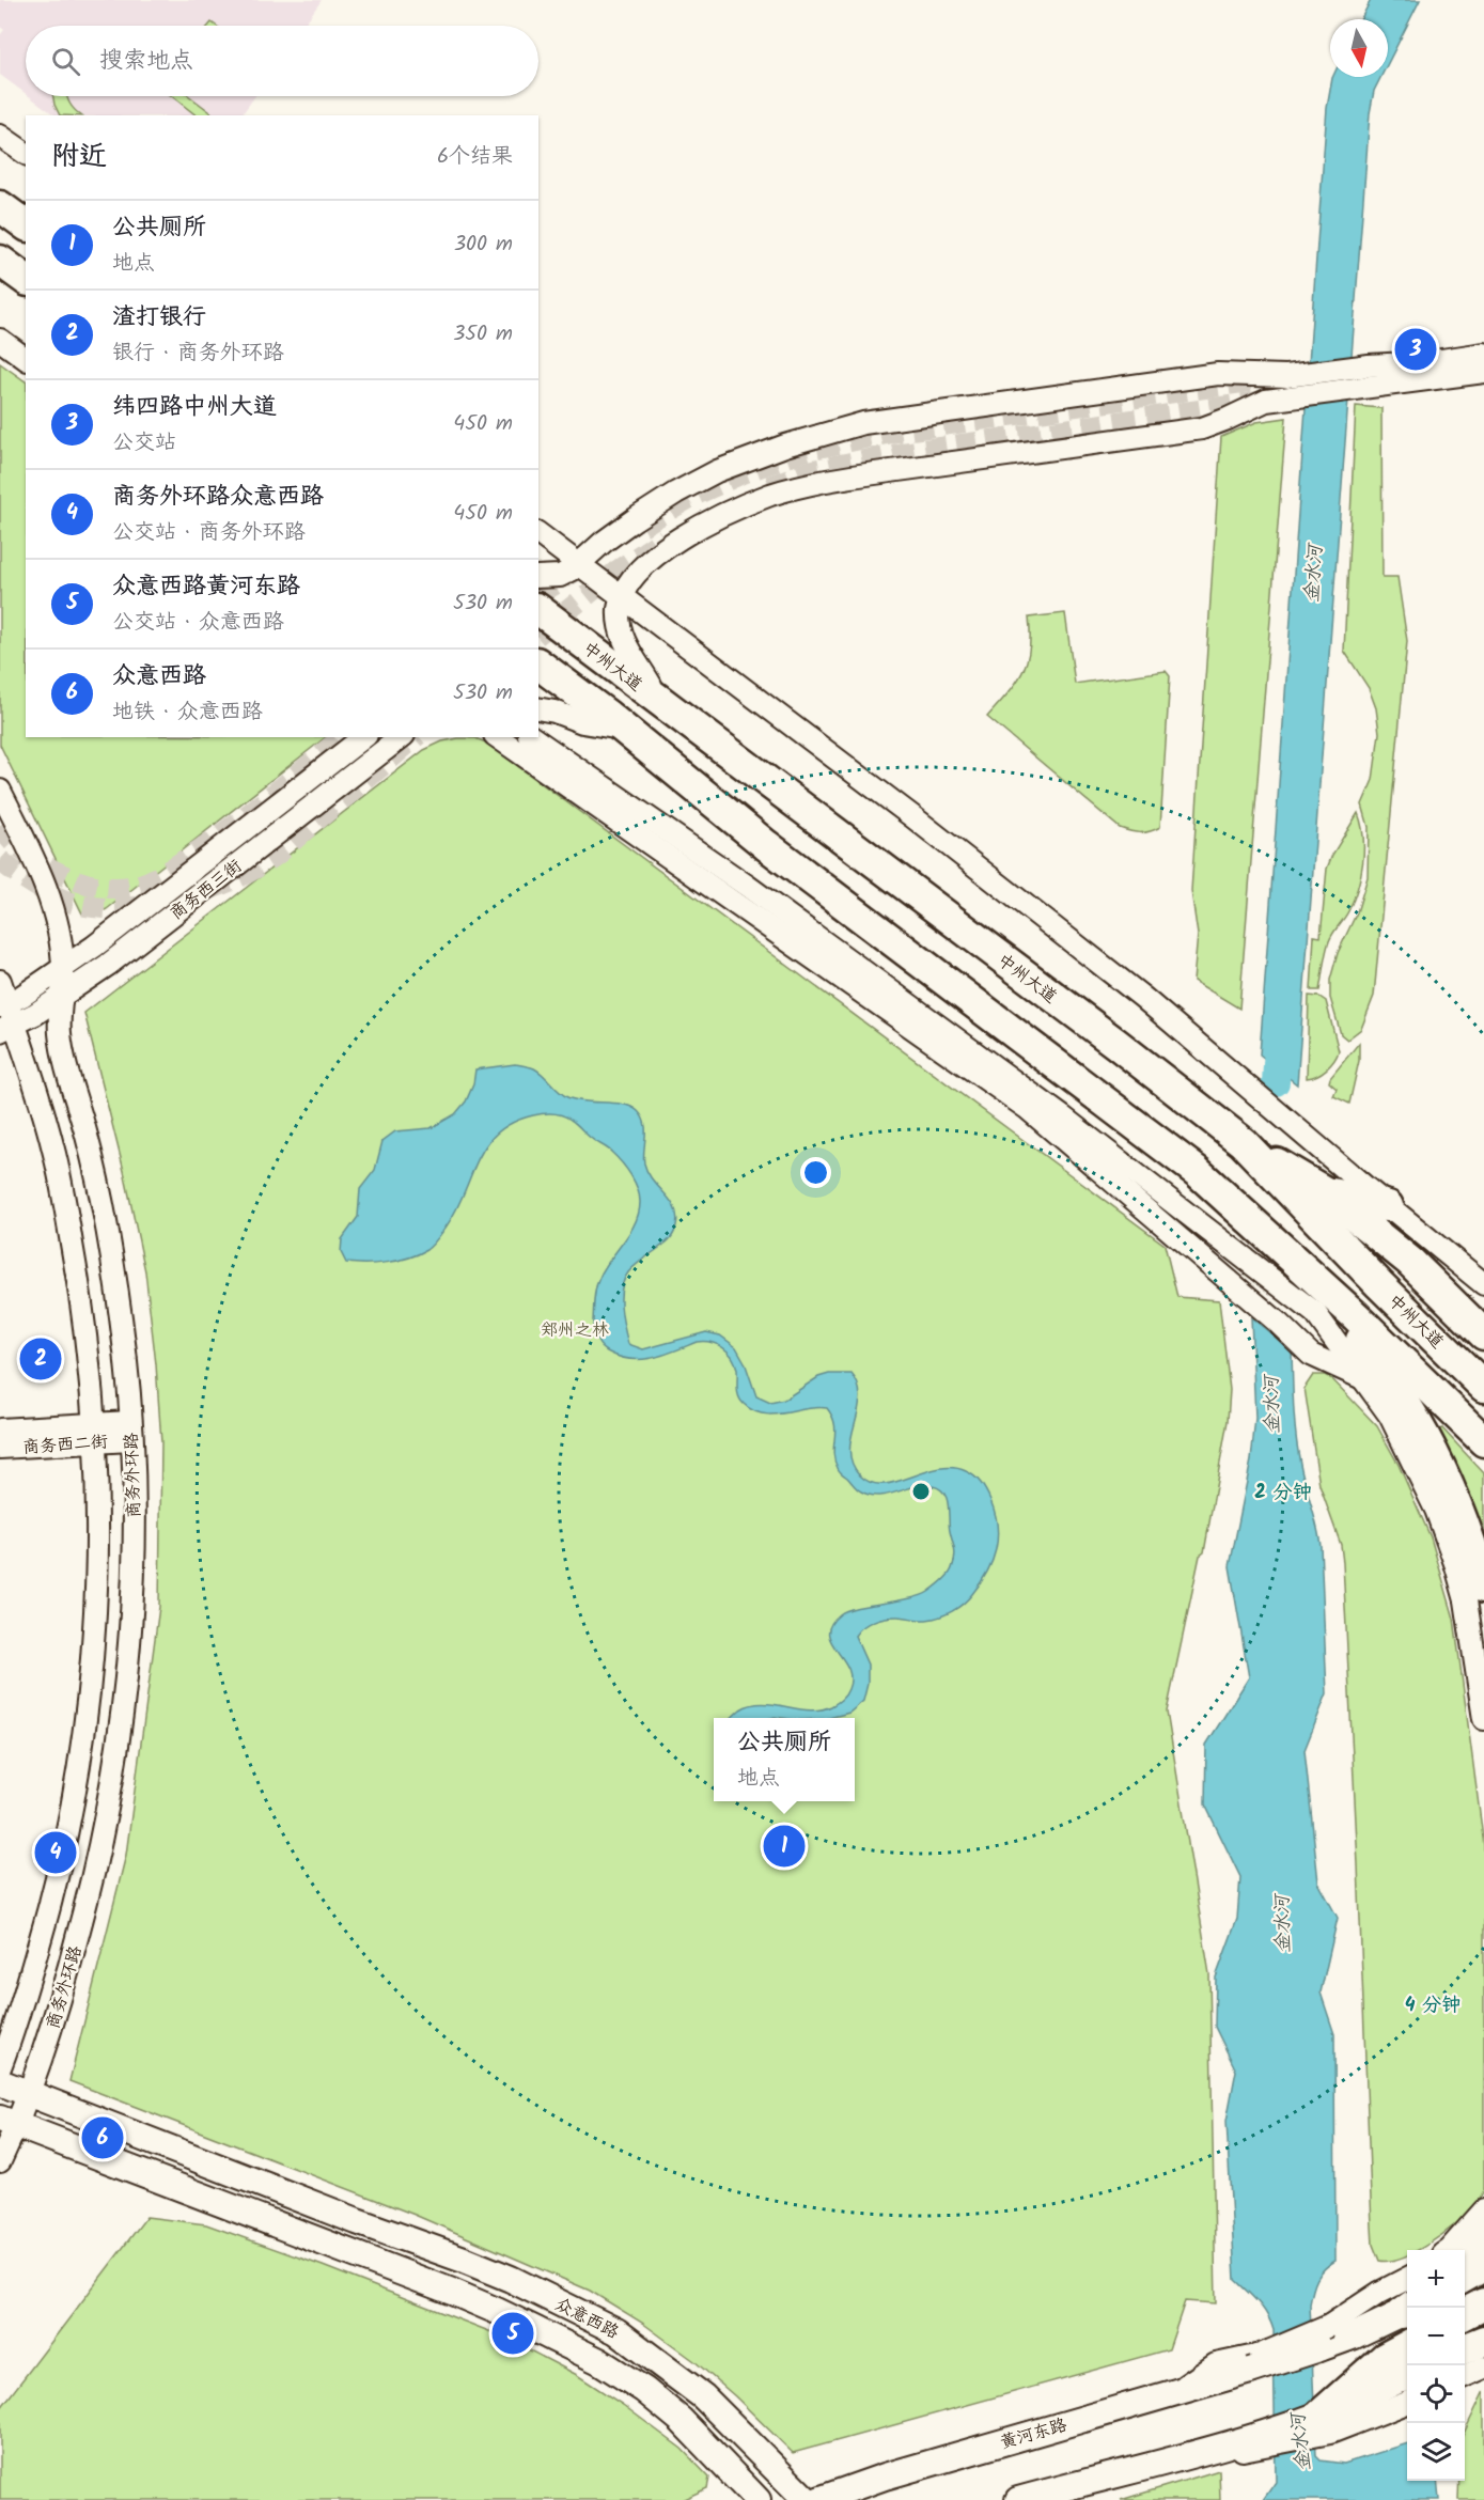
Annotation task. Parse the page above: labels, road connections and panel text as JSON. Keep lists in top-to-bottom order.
{
  "streets": {
    "highway": ["中州大道"],
    "main road": ["众意西路", "黄河东路"],
    "street": ["商务西三街", "商务西二街", "商务外环路"]
  },
  "crossings": [
    ["商务西三街", "商务外环路"],
    ["商务西二街", "商务外环路"],
    ["商务外环路", "众意西路"]
  ],
  "water": ["金水河"],
  "parks": ["郑州之林"],
  "north": "bottom",
  "page": {
    "search": "搜索地点",
    "heading": ["附近", "6个结果"],
    "list": [
      {
        "mark": "1",
        "name": "公共厕所",
        "note": "地点",
        "value": "300 m"
      },
      {
        "mark": "2",
        "name": "渣打银行",
        "note": "银行 · 商务外环路",
        "value": "350 m"
      },
      {
        "mark": "3",
        "name": "纬四路中州大道",
        "note": "公交站",
        "value": "450 m"
      },
      {
        "mark": "4",
        "name": "商务外环路众意西路",
        "note": "公交站 · 商务外环路",
        "value": "450 m"
      },
      {
        "mark": "5",
        "name": "众意西路黄河东路",
        "note": "公交站 · 众意西路",
        "value": "530 m"
      },
      {
        "mark": "6",
        "name": "众意西路",
        "note": "地铁 · 众意西路",
        "value": "530 m"
      }
    ],
    "pins": [
      "3",
      "2",
      "1",
      "4",
      "6",
      "5"
    ],
    "popup": ["公共厕所", "地点"],
    "map_buttons": ["+", "−"]
  },
  "rings": ["2 分钟", "4 分钟"]
}
